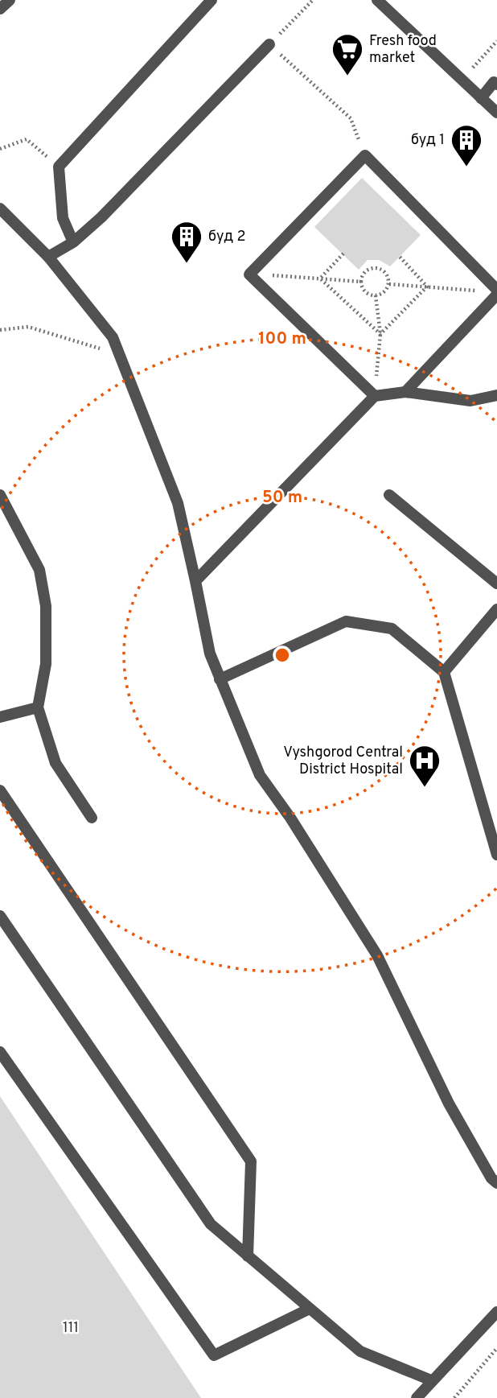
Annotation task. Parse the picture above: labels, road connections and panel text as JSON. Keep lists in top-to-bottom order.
{
  "parks": ["111"],
  "places": {
    "supermarket": ["Fresh food market"],
    "building": ["буд 1", "буд 2"],
    "hospital": ["Vyshgorod Central District Hospital"]
  },
  "rings": ["100 m", "50 m"]
}
